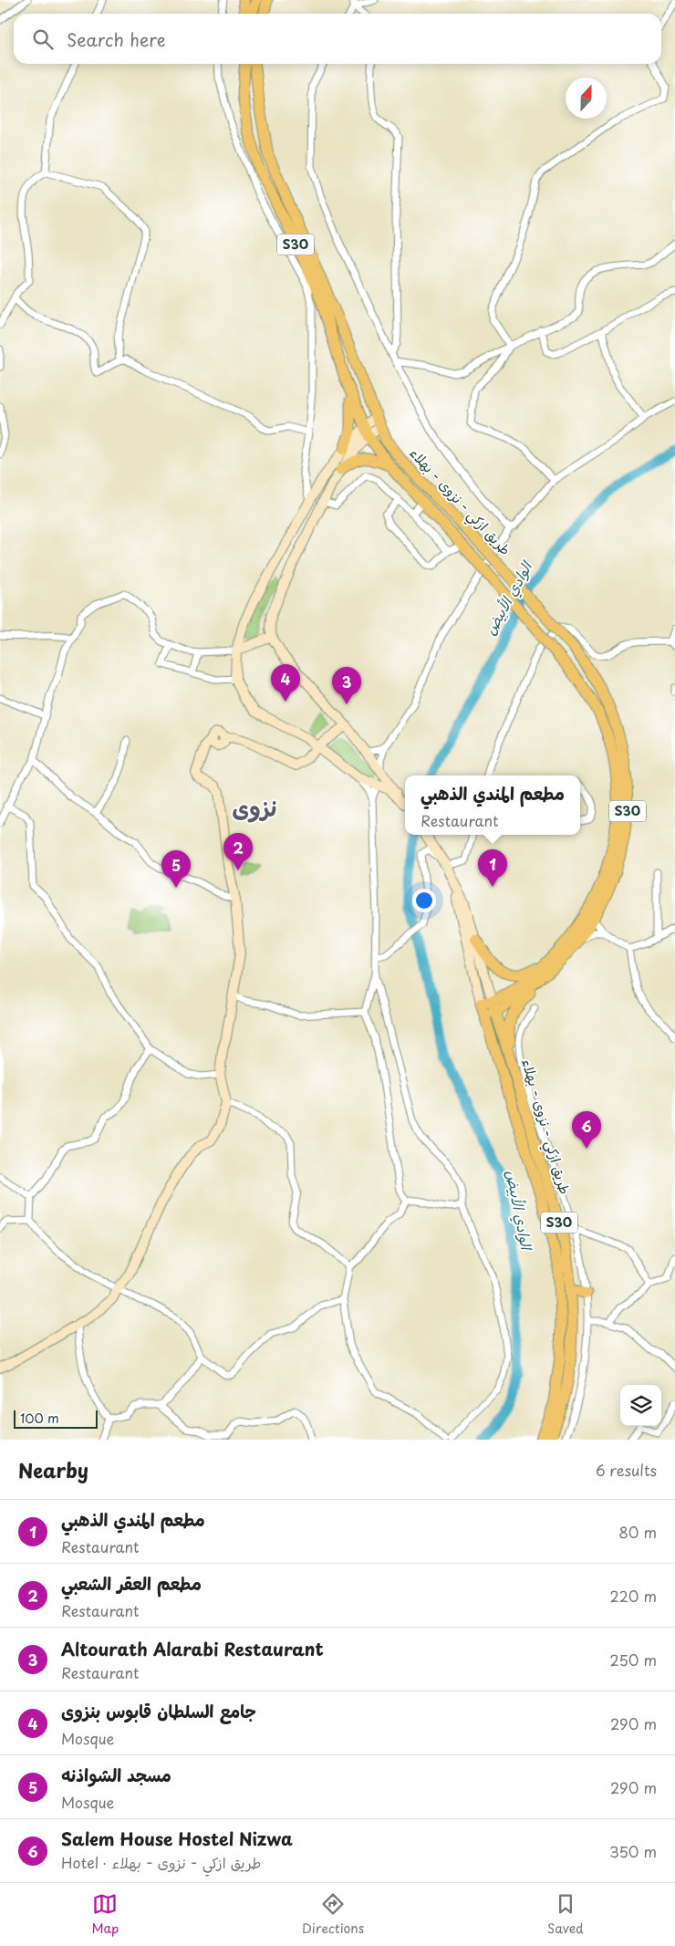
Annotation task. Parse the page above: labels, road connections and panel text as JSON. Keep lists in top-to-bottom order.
{
  "streets": {
    "main road": ["S30", "طريق ازكي - نزوى - بهلاء"]
  },
  "districts": ["نزوى"],
  "water": ["الوادي الأبيض"],
  "scale_bar": "100 m",
  "north": "top",
  "page": {
    "search": "Search here",
    "pins": [
      "4",
      "3",
      "2",
      "1",
      "5",
      "6"
    ],
    "popup": ["مطعم المندي الذهبي", "Restaurant"],
    "scale": "100 m",
    "heading": ["Nearby", "6 results"],
    "list": [
      {
        "mark": "1",
        "name": "مطعم المندي الذهبي",
        "note": "Restaurant",
        "value": "80 m"
      },
      {
        "mark": "2",
        "name": "مطعم العقر الشعبي",
        "note": "Restaurant",
        "value": "220 m"
      },
      {
        "mark": "3",
        "name": "Altourath Alarabi Restaurant",
        "note": "Restaurant",
        "value": "250 m"
      },
      {
        "mark": "4",
        "name": "جامع السلطان قابوس بنزوى",
        "note": "Mosque",
        "value": "290 m"
      },
      {
        "mark": "5",
        "name": "مسجد الشواذنه",
        "note": "Mosque",
        "value": "290 m"
      },
      {
        "mark": "6",
        "name": "Salem House Hostel Nizwa",
        "note": "Hotel · طريق ازكي - نزوى - بهلاء",
        "value": "350 m"
      }
    ],
    "nav": ["Map", "Directions", "Saved"]
  }
}
